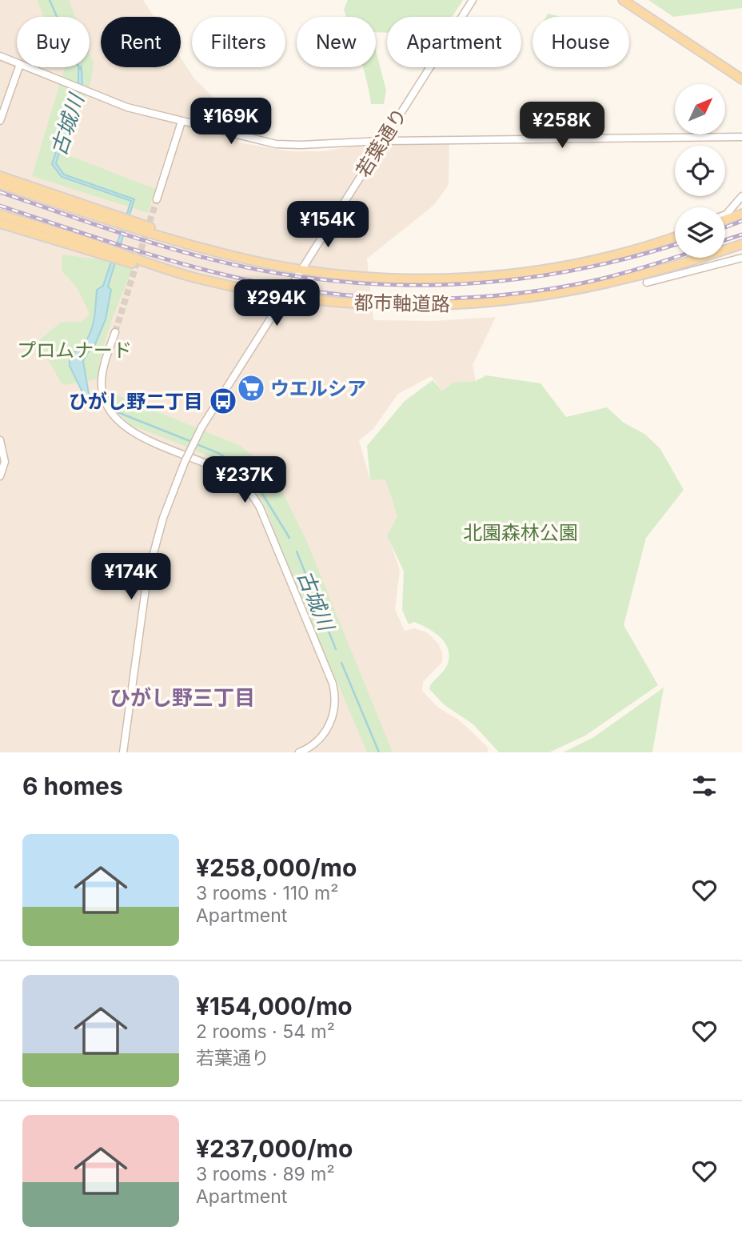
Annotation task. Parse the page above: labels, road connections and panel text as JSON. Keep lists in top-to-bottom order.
{
  "streets": {
    "main road": ["都市軸道路"],
    "street": ["若葉通り"]
  },
  "crossings": [
    ["若葉通り", "都市軸道路"]
  ],
  "districts": ["ひがし野三丁目"],
  "water": ["古城川"],
  "parks": ["プロムナード", "北園森林公園"],
  "places": {
    "supermarket": ["ウエルシア"],
    "bus stop": ["ひがし野二丁目"]
  },
  "north": "top right",
  "page": {
    "chip": [
      "Buy",
      "Rent",
      "Filters",
      "New",
      "Apartment",
      "House"
    ],
    "price": [
      "¥169K",
      "¥258K",
      "¥154K",
      "¥294K",
      "¥237K",
      "¥174K"
    ],
    "heading": "6 homes",
    "list": [
      {
        "name": "¥258,000/mo",
        "note": "3 rooms · 110 m² · Apartment"
      },
      {
        "name": "¥154,000/mo",
        "note": "2 rooms · 54 m² · 若葉通り"
      },
      {
        "name": "¥237,000/mo",
        "note": "3 rooms · 89 m² · Apartment"
      }
    ]
  }
}
